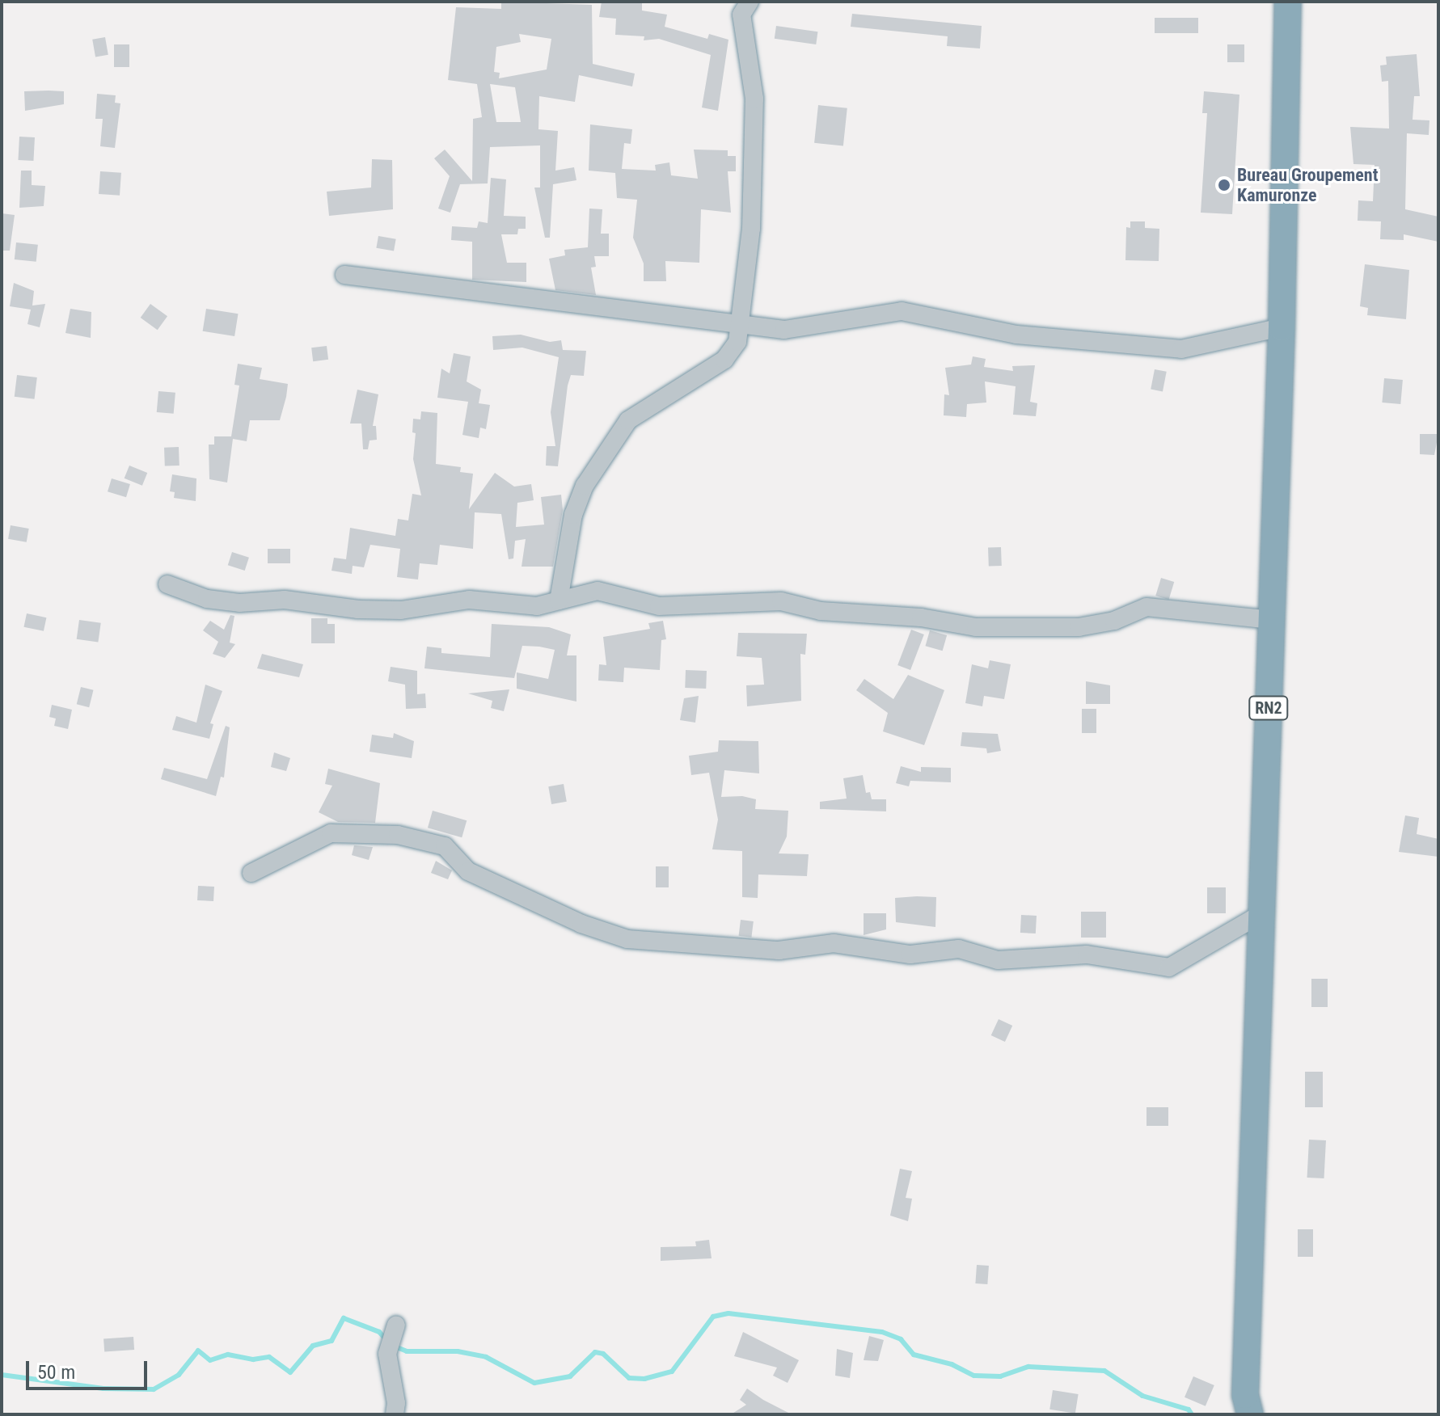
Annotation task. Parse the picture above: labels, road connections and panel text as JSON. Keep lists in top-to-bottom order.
{
  "streets": {
    "highway": ["RN2"]
  },
  "places": ["Bureau Groupement Kamuronze"],
  "scale_bar": "50 m"
}
